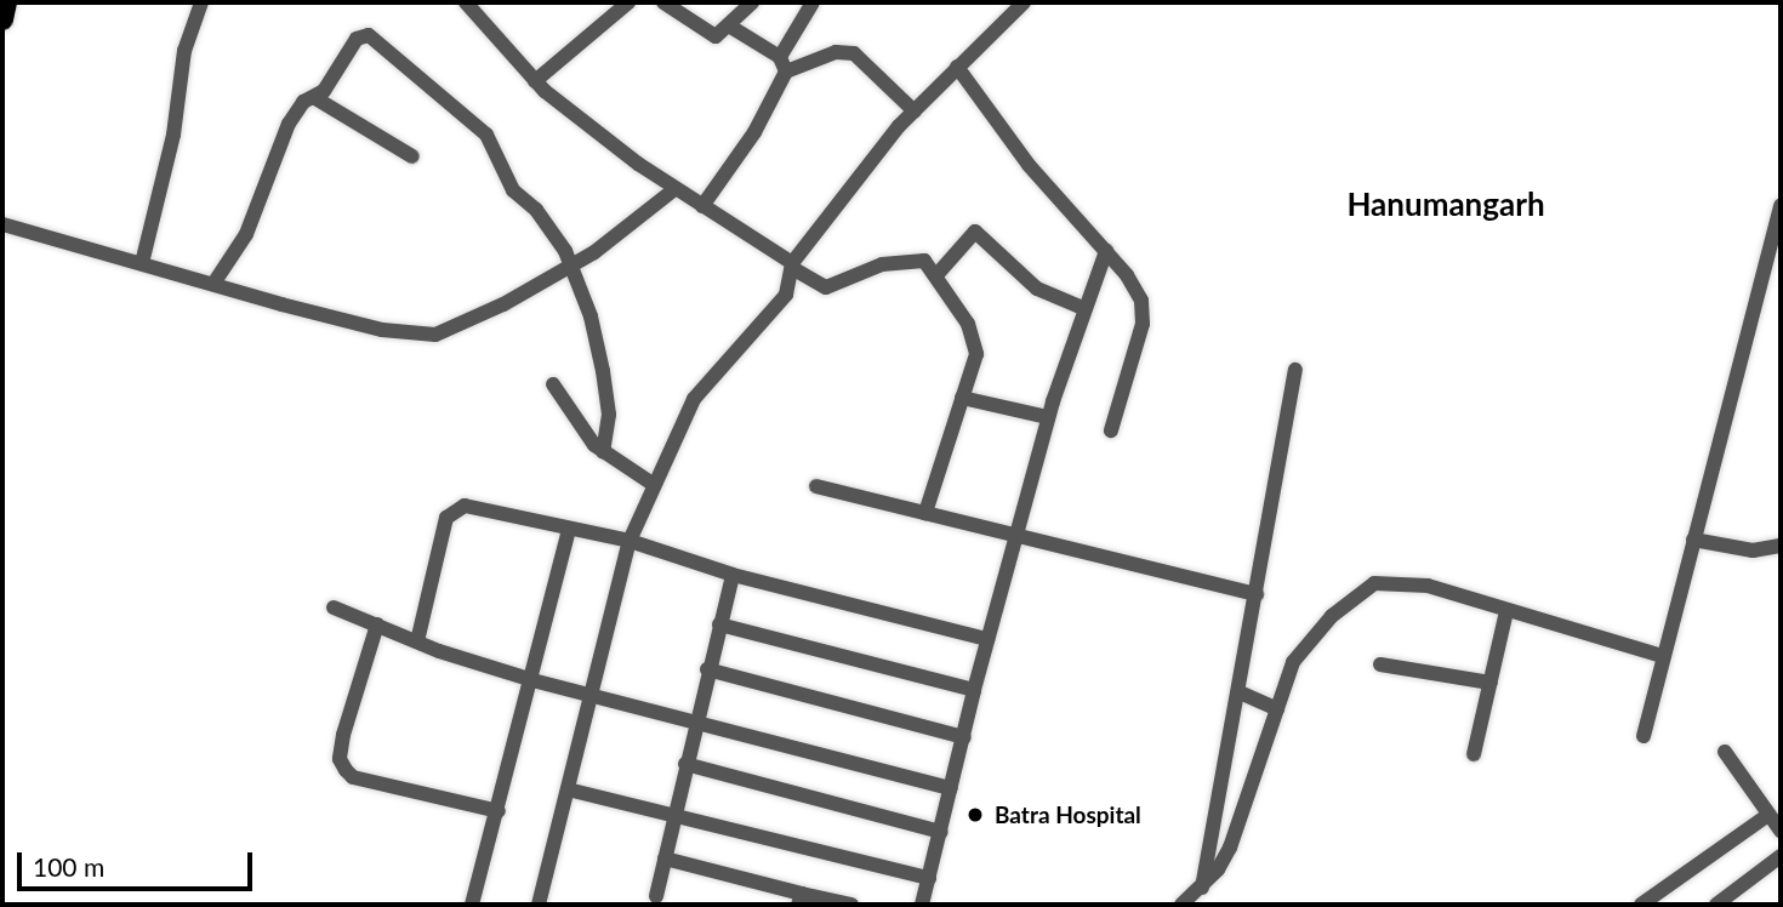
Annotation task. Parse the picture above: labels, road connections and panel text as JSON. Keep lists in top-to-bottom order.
{
  "districts": ["Hanumangarh"],
  "places": ["Batra Hospital"],
  "scale_bar": "100 m"
}
